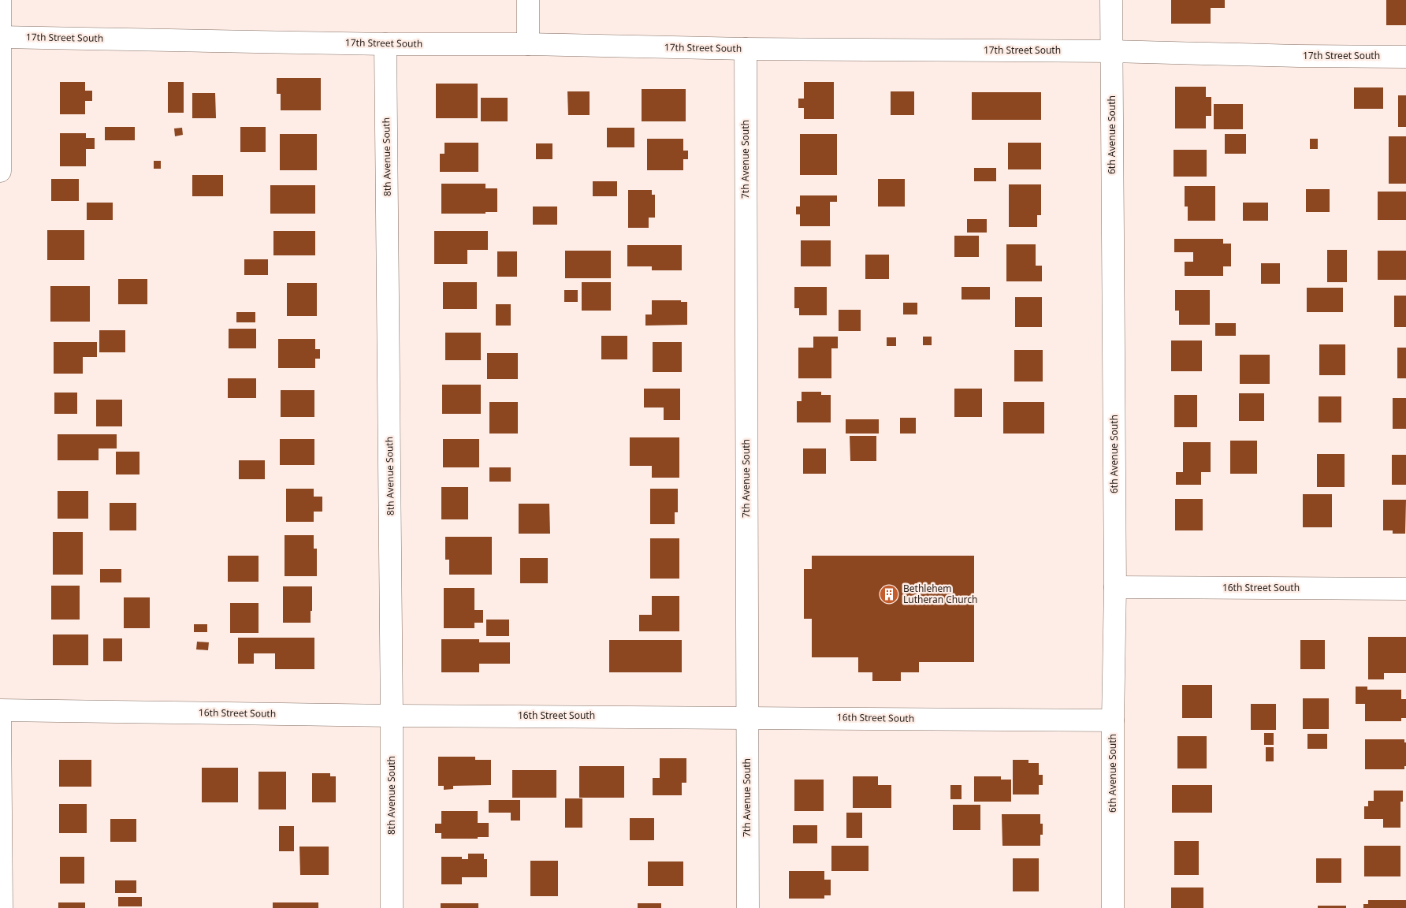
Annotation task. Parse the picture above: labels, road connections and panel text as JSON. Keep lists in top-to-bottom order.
{
  "streets": {
    "street": [
      "17th Street South",
      "6th Avenue South",
      "8th Avenue South",
      "7th Avenue South",
      "16th Street South"
    ]
  },
  "crossings": [
    ["17th Street South", "6th Avenue South"],
    ["17th Street South", "8th Avenue South"],
    ["17th Street South", "7th Avenue South"],
    ["6th Avenue South", "16th Street South"],
    ["8th Avenue South", "16th Street South"],
    ["7th Avenue South", "16th Street South"]
  ],
  "places": {
    "building": ["Bethlehem Lutheran Church"]
  }
}
